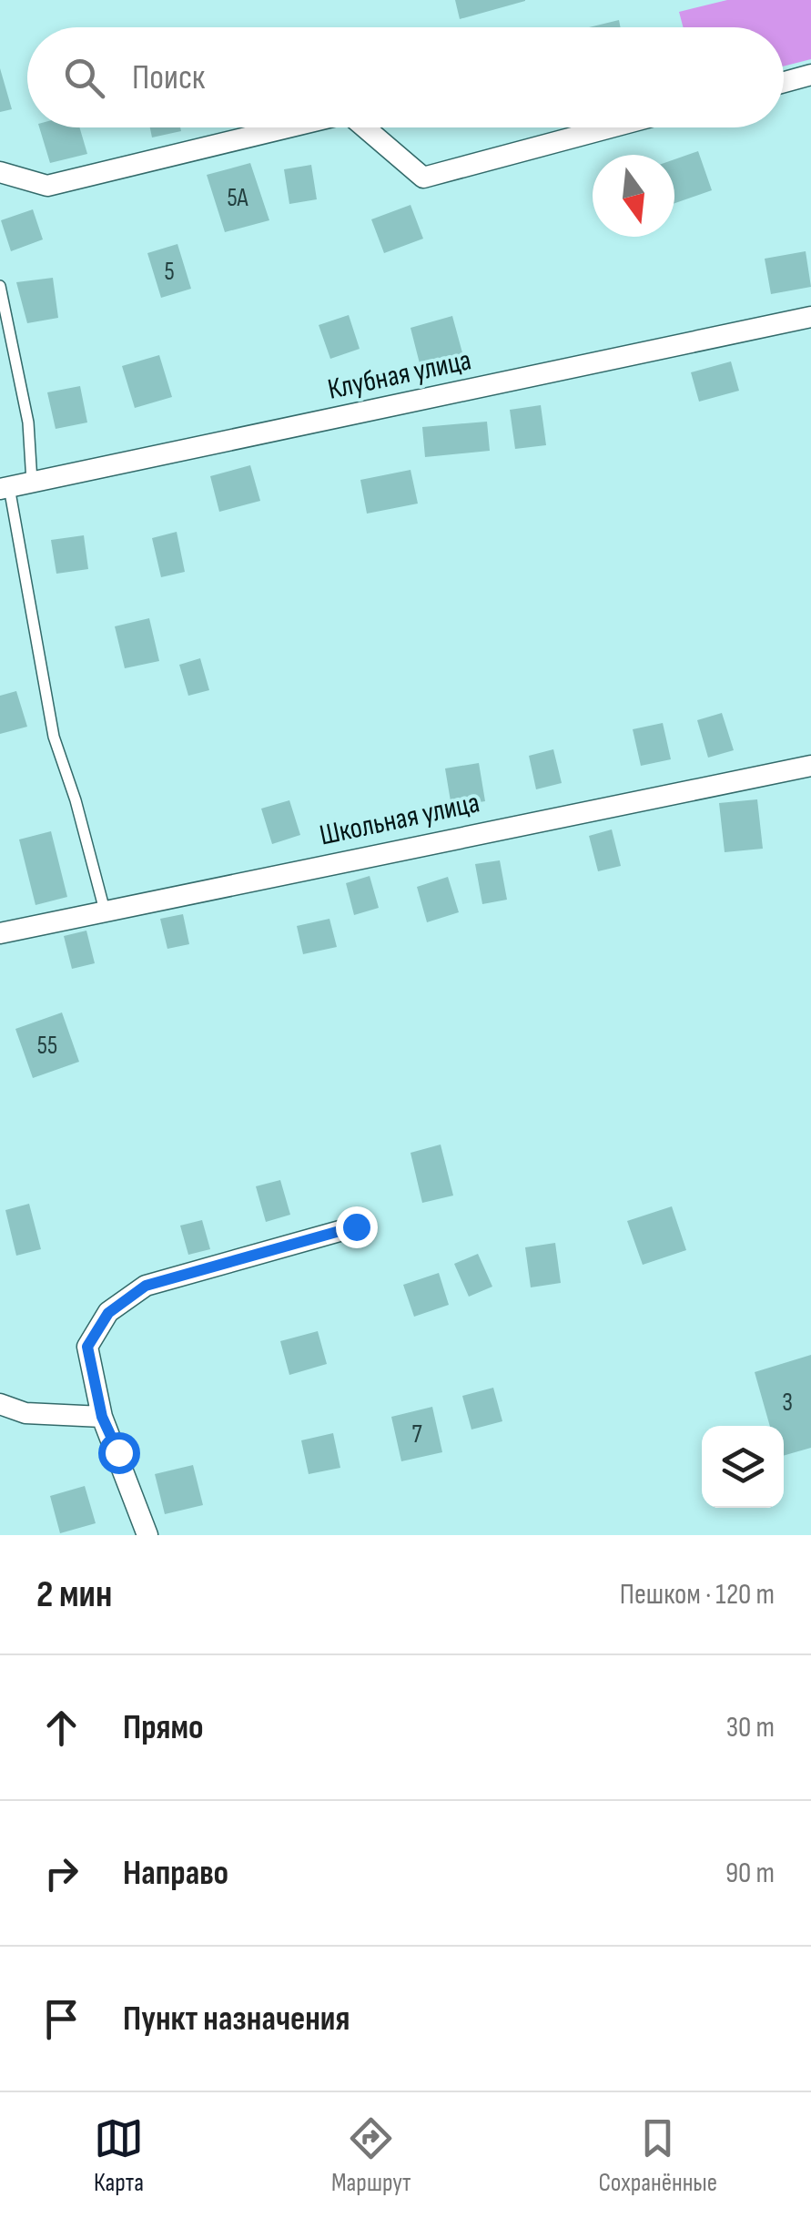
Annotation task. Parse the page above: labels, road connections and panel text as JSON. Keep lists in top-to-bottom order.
{
  "streets": {
    "street": ["Клубная улица", "Школьная улица"]
  },
  "house_numbers": [
    "5А",
    "5",
    "55",
    "3",
    "7"
  ],
  "north": "bottom",
  "page": {
    "search": "Поиск",
    "heading": ["2 мин", "Пешком · 120 m"],
    "list": [
      ["Прямо", "30 m"],
      ["Направо", "90 m"],
      "Пункт назначения"
    ],
    "nav": ["Карта", "Маршрут", "Сохранённые"]
  }
}
